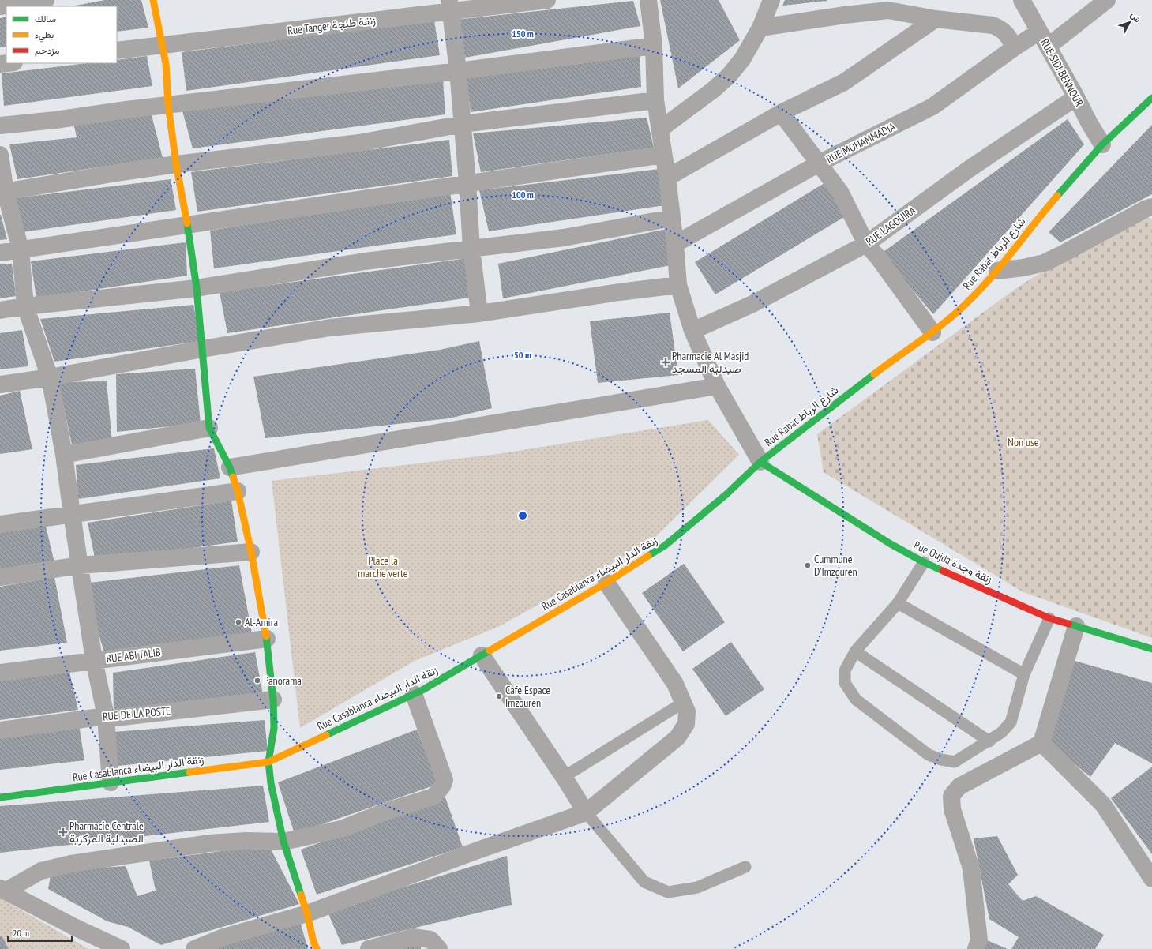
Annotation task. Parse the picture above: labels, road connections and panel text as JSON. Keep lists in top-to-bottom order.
{
  "streets": {
    "street": [
      "Rue Tanger زنقة طنجة",
      "RUE SIDI BENNOUR",
      "RUE MOHAMMADIA",
      "RUE LAGOUIRA",
      "Rue Rabat شارع الرباط",
      "Rue Oujda زنقة وجدة",
      "Rue Casablanca زنقة الدار البيضاء",
      "RUE ABI TALIB",
      "RUE DE LA POSTE"
    ]
  },
  "crossings": [
    ["RUE SIDI BENNOUR", "RUE MOHAMMADIA"],
    ["RUE SIDI BENNOUR", "RUE LAGOUIRA"],
    ["RUE SIDI BENNOUR", "Rue Rabat شارع الرباط"],
    ["Rue Rabat شارع الرباط", "Rue Oujda زنقة وجدة"],
    ["Rue Rabat شارع الرباط", "Rue Casablanca زنقة الدار البيضاء"],
    ["Rue Oujda زنقة وجدة", "Rue Casablanca زنقة الدار البيضاء"]
  ],
  "parks": ["Non use", "Place la marche verte"],
  "places": {
    "health": ["Pharmacie Al Masjid صيدلية المسجد", "Pharmacie Centrale الصيدلية المركزية"],
    "other": [
      "Cummune D'Imzouren",
      "Al-Amira",
      "Panorama",
      "Cafe Espace Imzouren"
    ]
  },
  "legend": ["سالك", "بطيء", "مزدحم"],
  "scale_bar": "20 m",
  "north": "top right",
  "rings": ["150 m", "100 m", "50 m"]
}
